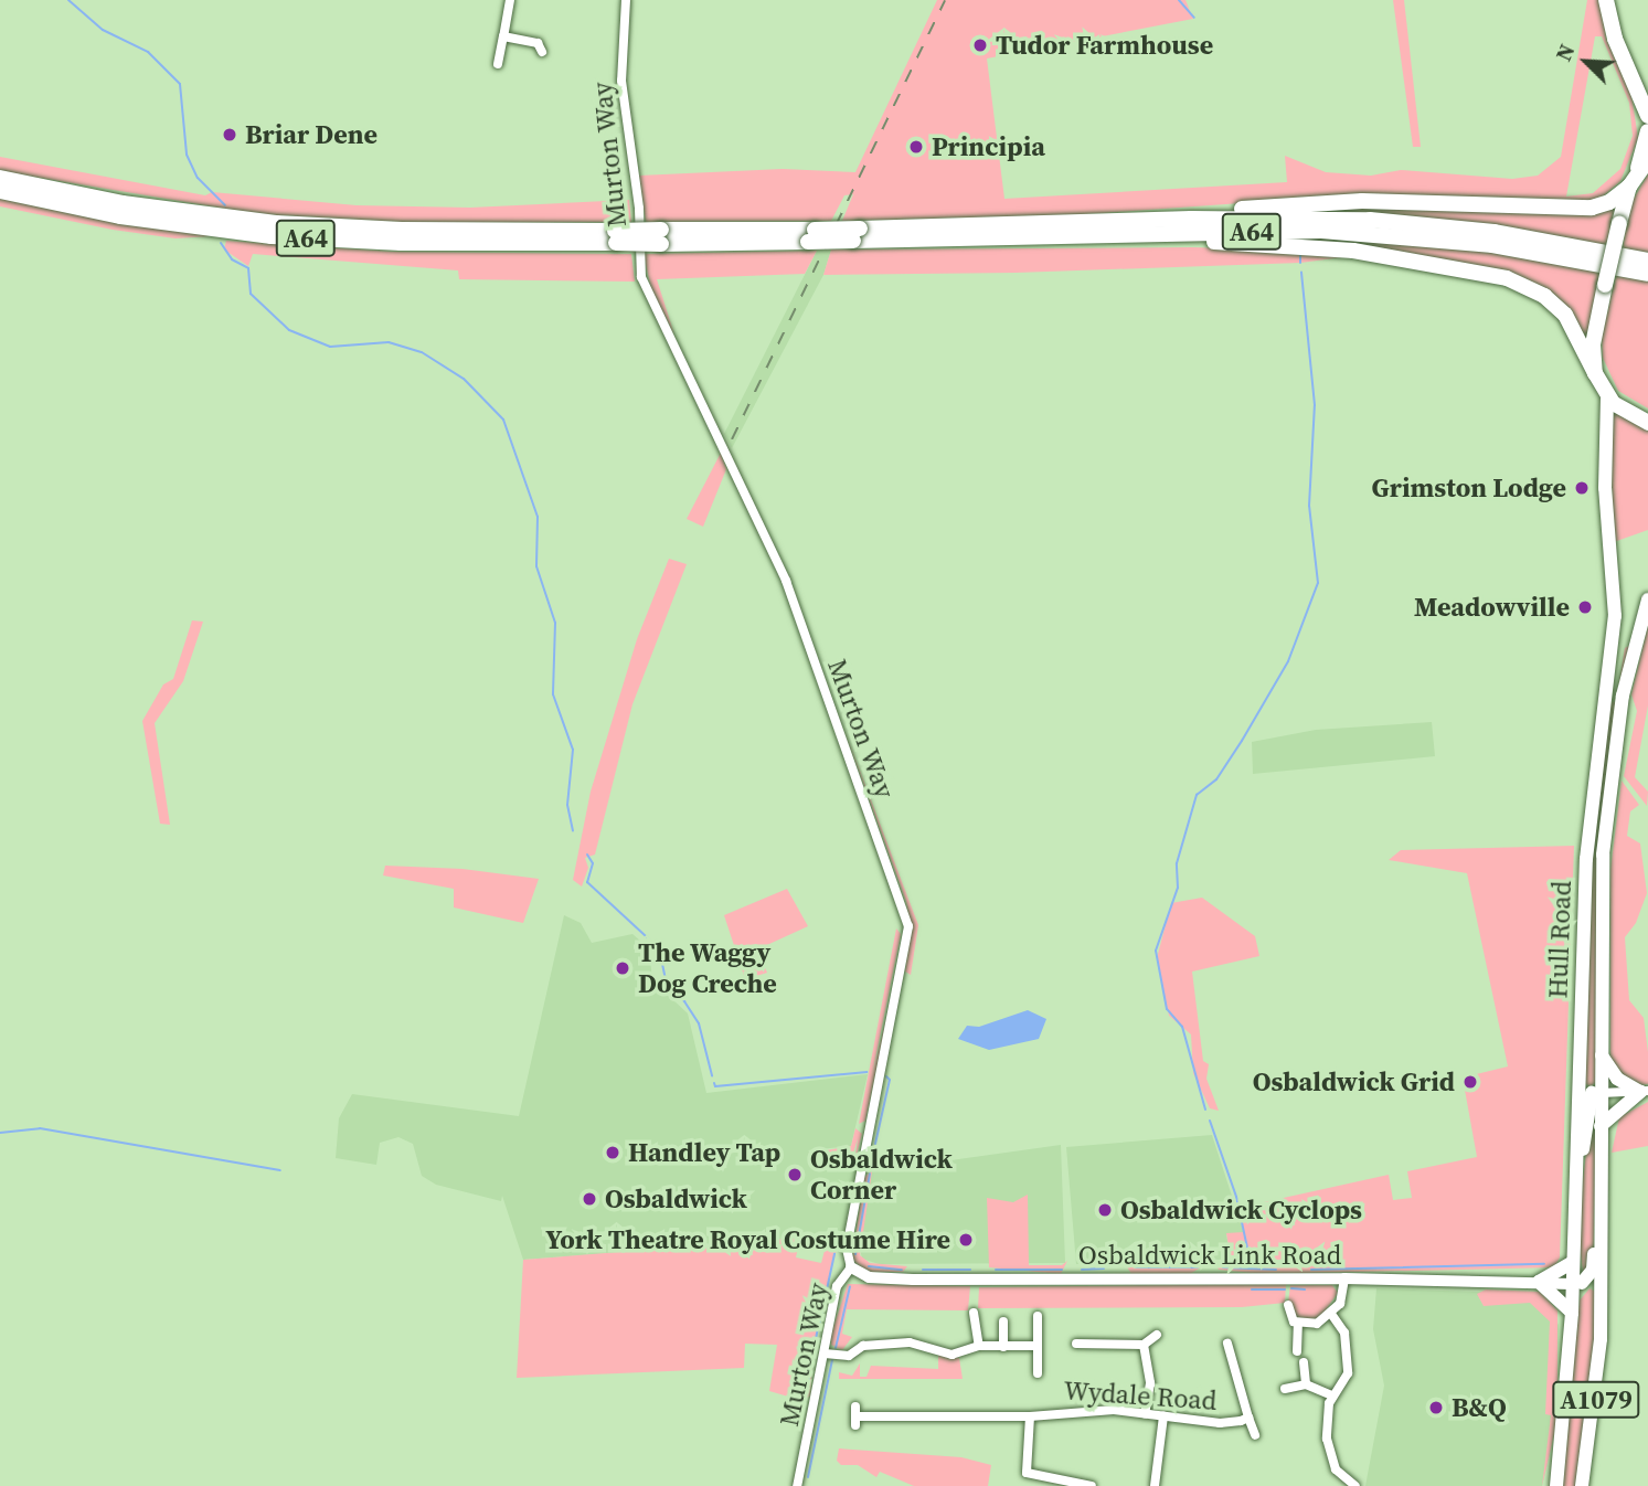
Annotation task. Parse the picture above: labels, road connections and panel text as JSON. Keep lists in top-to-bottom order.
{
  "streets": {
    "highway": ["A64"],
    "main road": ["Hull Road", "A1079"],
    "street": ["Murton Way", "Osbaldwick Link Road", "Wydale Road"]
  },
  "crossings": [
    ["Murton Way", "Osbaldwick Link Road"],
    ["Hull Road", "Osbaldwick Link Road"]
  ],
  "places": [
    "Tudor Farmhouse",
    "Briar Dene",
    "Principia",
    "Grimston Lodge",
    "Meadowville",
    "The Waggy Dog Creche",
    "Osbaldwick Grid",
    "Handley Tap",
    "Osbaldwick Corner",
    "Osbaldwick",
    "Osbaldwick Cyclops",
    "York Theatre Royal Costume Hire",
    "B&Q"
  ],
  "north": "top left"
}
